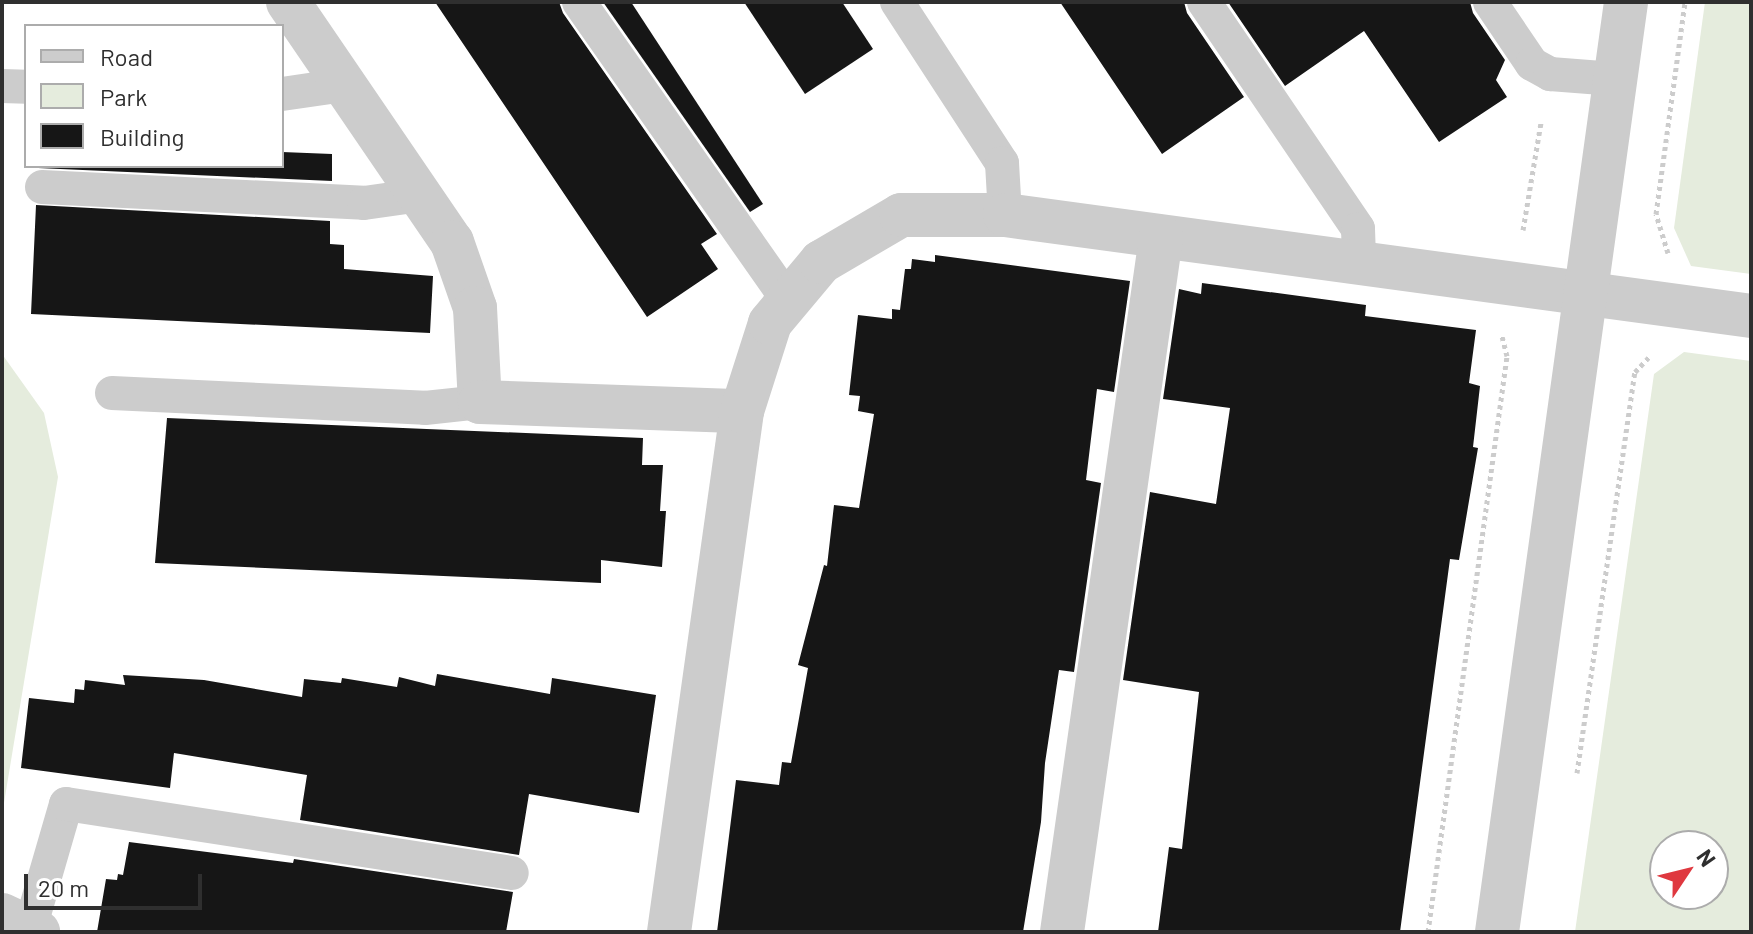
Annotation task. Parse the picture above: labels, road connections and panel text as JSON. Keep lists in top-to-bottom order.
{
  "legend": ["Road", "Park", "Building"],
  "scale_bar": "20 m",
  "north": "top right"
}
